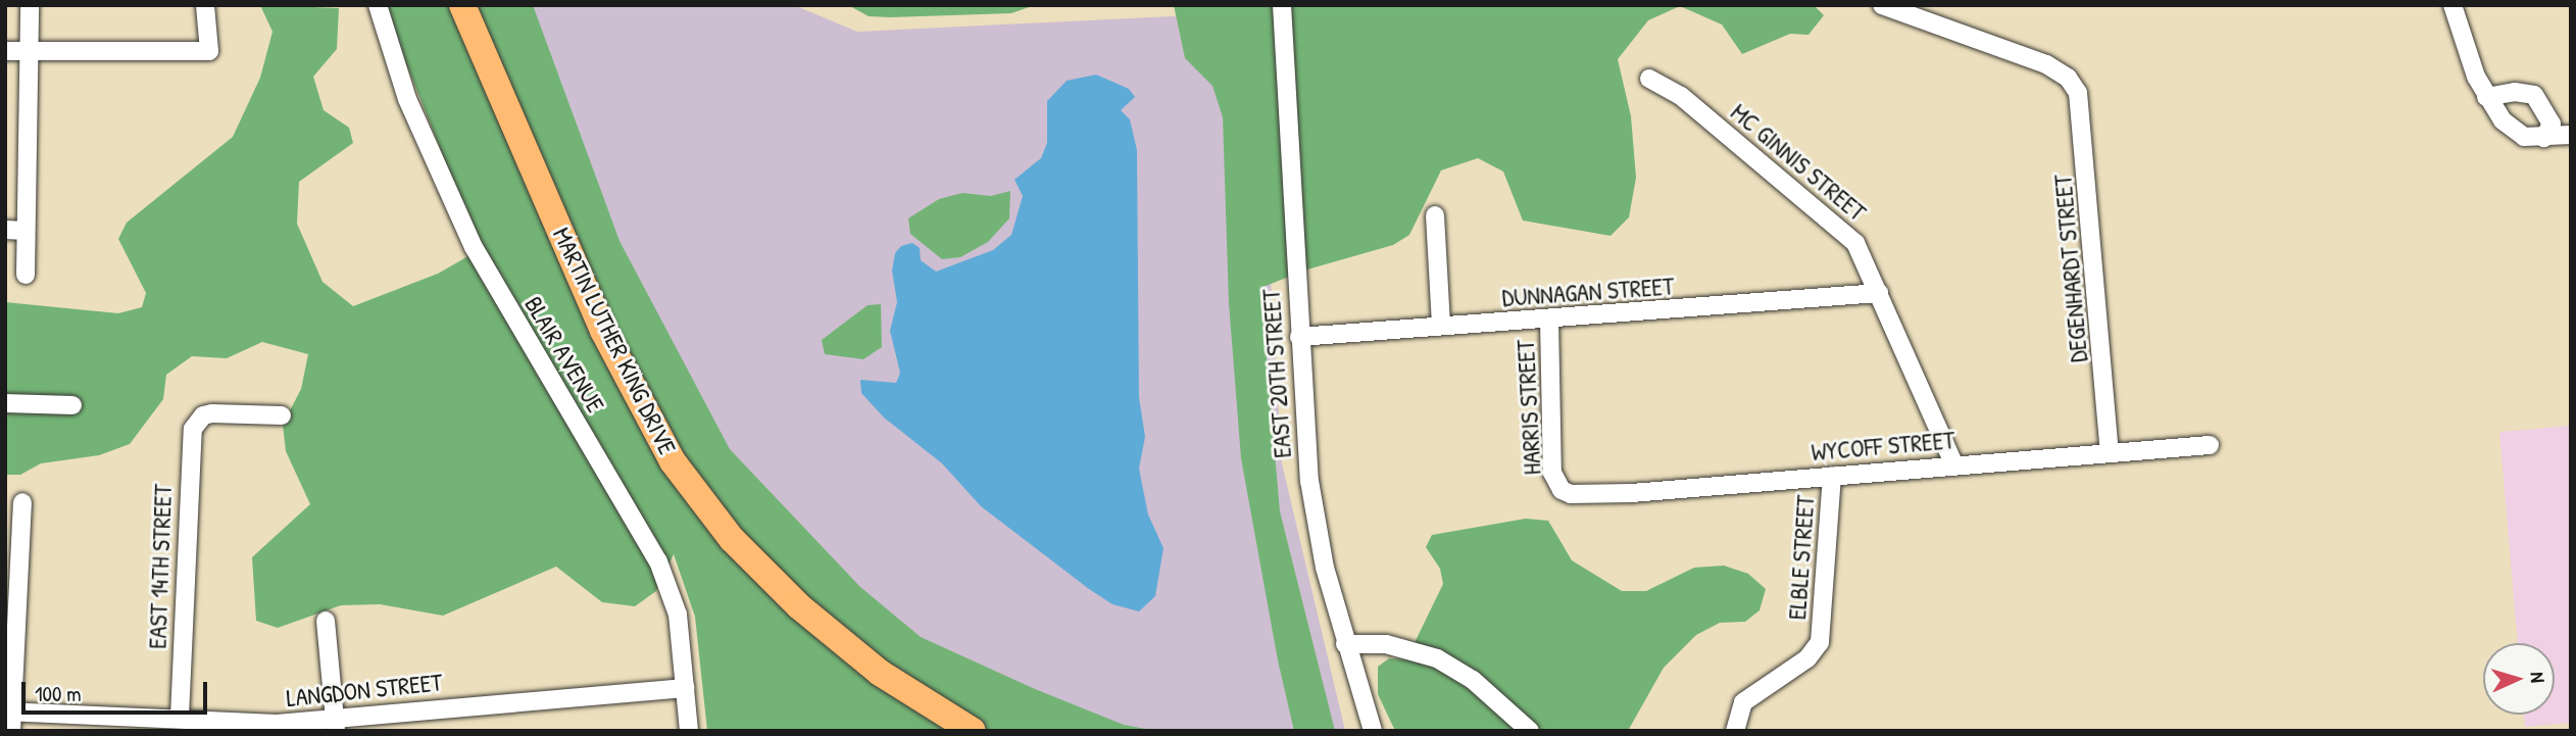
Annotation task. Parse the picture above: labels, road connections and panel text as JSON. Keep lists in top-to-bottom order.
{
  "streets": {
    "highway": ["MARTIN LUTHER KING DRIVE"],
    "street": [
      "MC GINNIS STREET",
      "DEGENHARDT STREET",
      "DUNNAGAN STREET",
      "BLAIR AVENUE",
      "EAST 20TH STREET",
      "HARRIS STREET",
      "WYCOFF STREET",
      "ELBLE STREET",
      "EAST 14TH STREET",
      "LANGDON STREET"
    ]
  },
  "crossings": [
    ["MC GINNIS STREET", "DUNNAGAN STREET"],
    ["MC GINNIS STREET", "WYCOFF STREET"],
    ["DEGENHARDT STREET", "WYCOFF STREET"],
    ["DUNNAGAN STREET", "EAST 20TH STREET"],
    ["DUNNAGAN STREET", "HARRIS STREET"],
    ["BLAIR AVENUE", "LANGDON STREET"],
    ["HARRIS STREET", "WYCOFF STREET"],
    ["WYCOFF STREET", "ELBLE STREET"],
    ["EAST 14TH STREET", "LANGDON STREET"]
  ],
  "scale_bar": "100 m",
  "north": "right"
}
